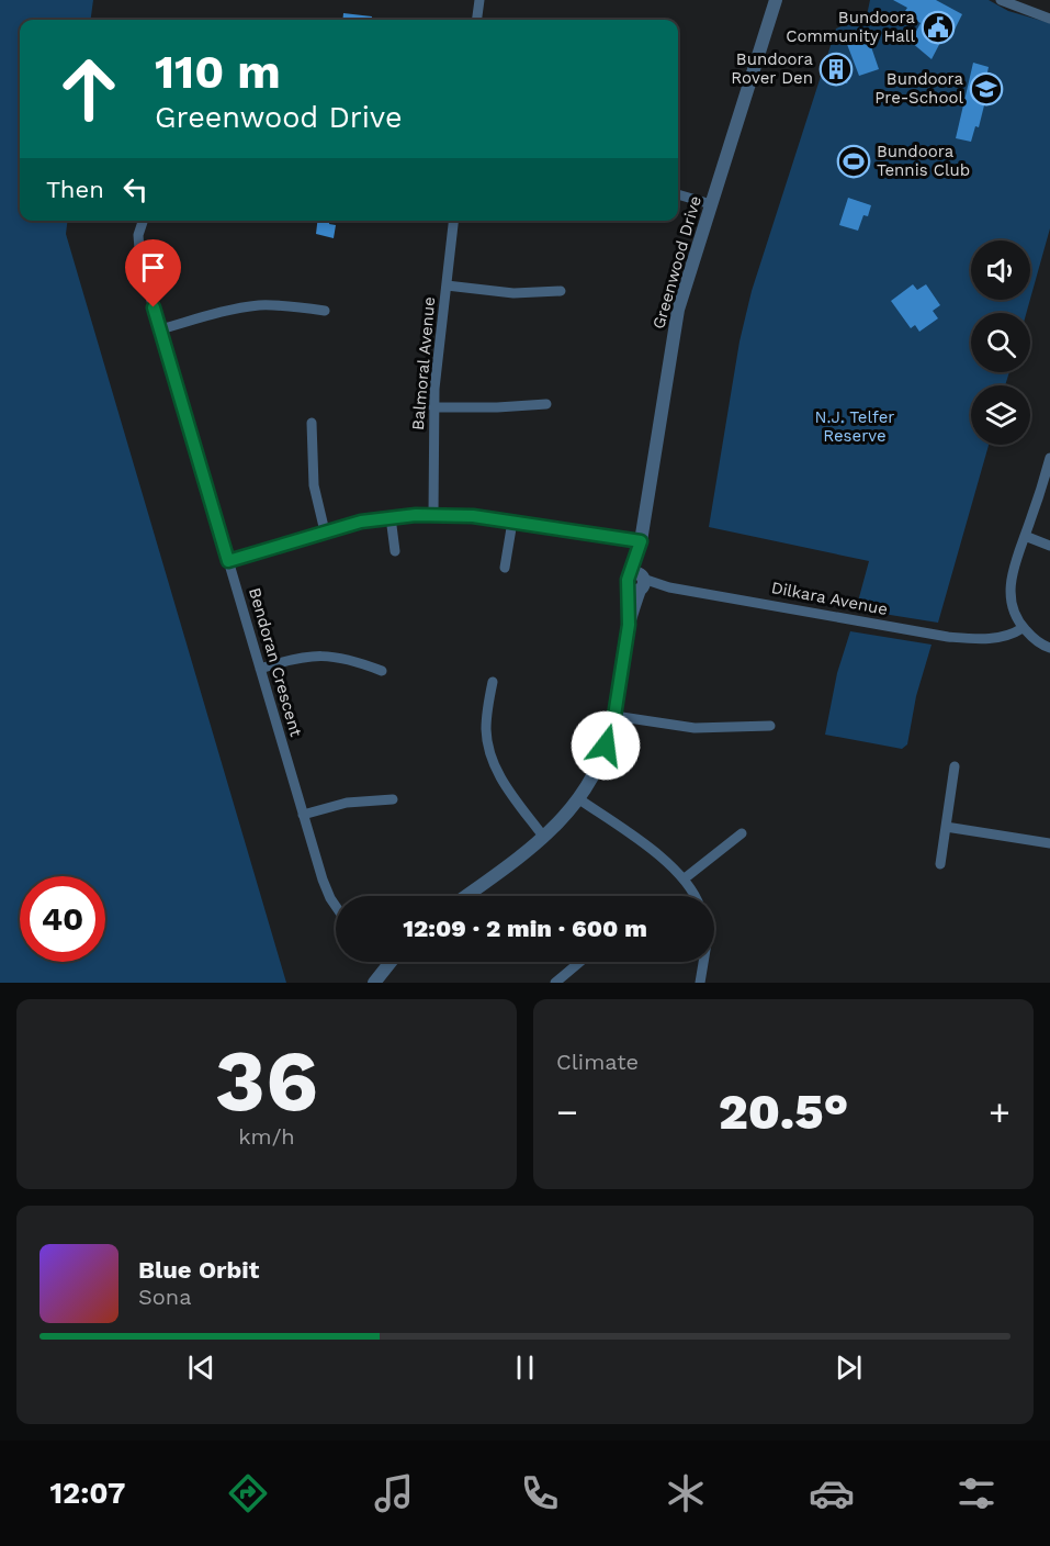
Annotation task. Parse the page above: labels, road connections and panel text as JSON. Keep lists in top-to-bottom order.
{
  "streets": {
    "street": [
      "Greenwood Drive",
      "Balmoral Avenue",
      "Dilkara Avenue",
      "Bendoran Crescent"
    ]
  },
  "crossings": [
    ["Greenwood Drive", "Dilkara Avenue"]
  ],
  "parks": ["N.J. Telfer Reserve"],
  "places": {
    "public building": ["Bundoora Community Hall"],
    "building": ["Bundoora Rover Den"],
    "school or university": ["Bundoora Pre-School"],
    "sports": ["Bundoora Tennis Club"]
  },
  "page": {
    "turn": ["110 m", "Greenwood Drive"],
    "then": "Then",
    "limit": "40",
    "trip": "12:09 · 2 min · 600 m",
    "tile": [
      ["36", "km/h"],
      "Climate"
    ],
    "heat": ["−", "20.5°", "+"],
    "song": ["Blue Orbit", "Sona"],
    "tabs": "12:07"
  }
}
